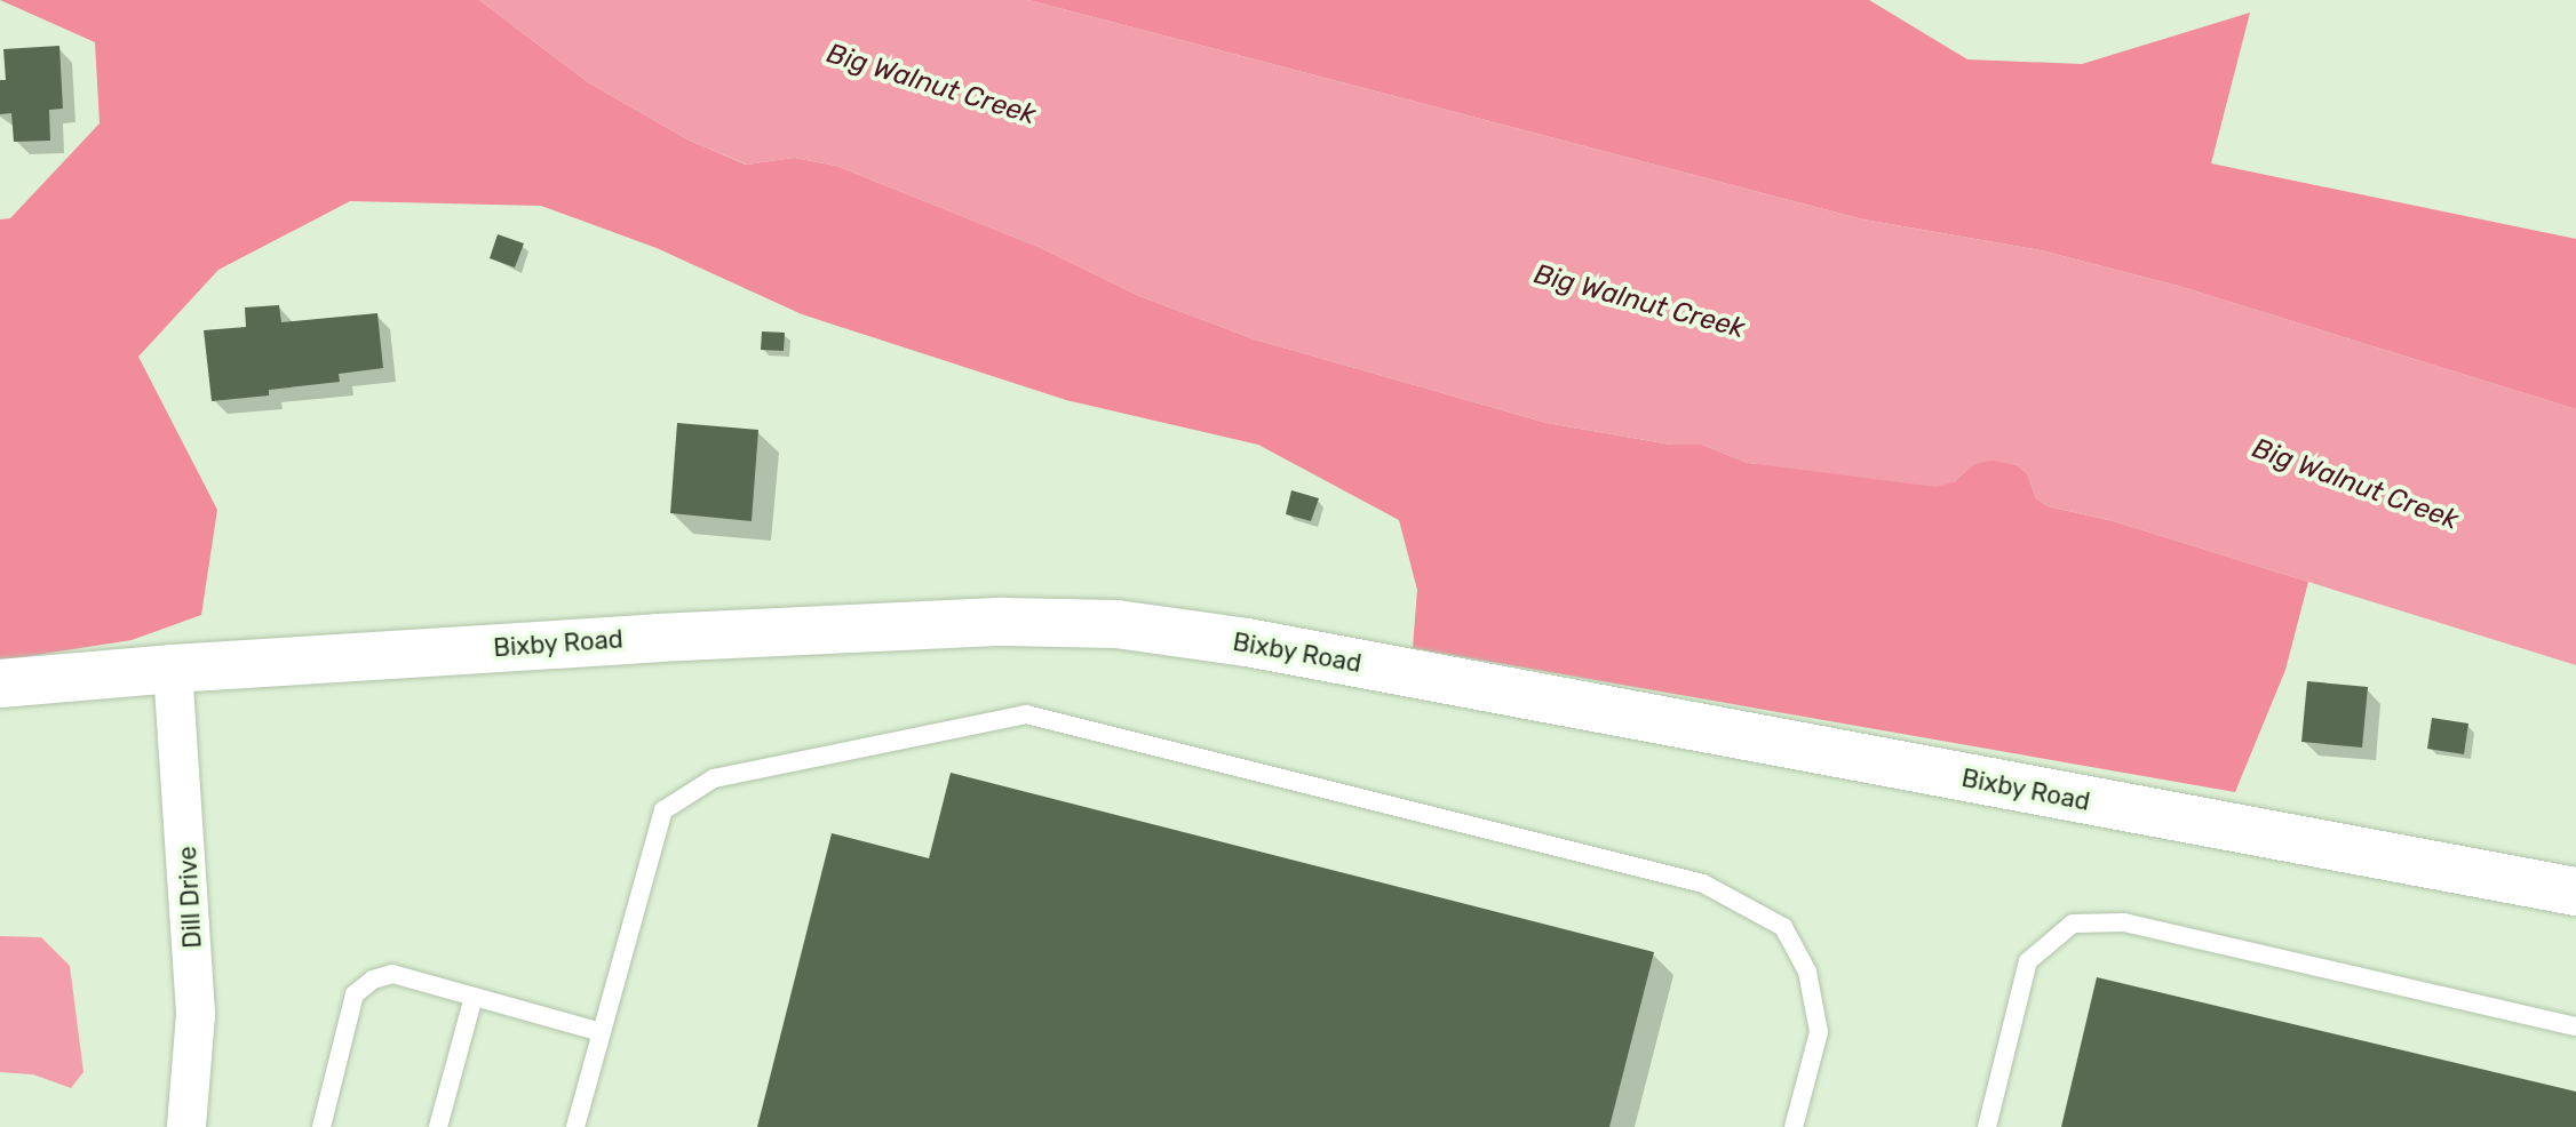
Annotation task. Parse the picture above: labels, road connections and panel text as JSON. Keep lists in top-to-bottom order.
{
  "streets": {
    "street": ["Bixby Road", "Dill Drive"]
  },
  "crossings": [
    ["Bixby Road", "Dill Drive"]
  ],
  "water": ["Big Walnut Creek"]
}
